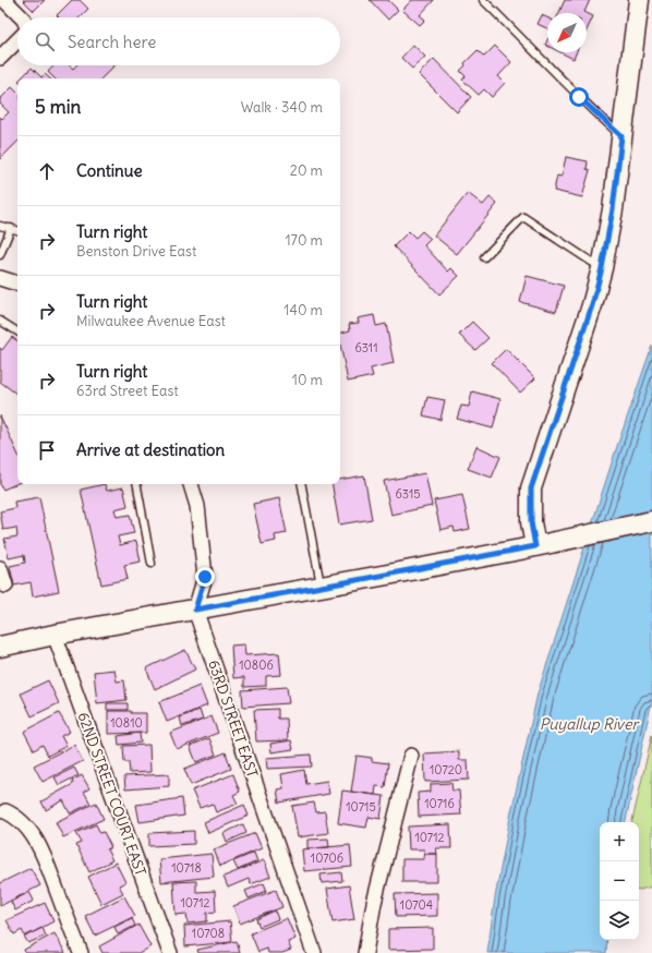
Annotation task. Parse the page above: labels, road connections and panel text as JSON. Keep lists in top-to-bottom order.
{
  "streets": {
    "street": ["63RD STREET EAST", "62ND STREET COURT EAST"]
  },
  "water": ["Puyallup River"],
  "house_numbers": [
    "6311",
    "6315",
    "10806",
    "10810",
    "10720",
    "10716",
    "10715",
    "10712",
    "10706",
    "10718",
    "10712",
    "10704",
    "10708"
  ],
  "north": "bottom left",
  "page": {
    "search": "Search here",
    "heading": ["5 min", "Walk · 340 m"],
    "list": [
      ["Continue", "20 m"],
      ["Turn right", "Benston Drive East", "170 m"],
      ["Turn right", "Milwaukee Avenue East", "140 m"],
      ["Turn right", "63rd Street East", "10 m"],
      "Arrive at destination"
    ],
    "map_buttons": ["+", "−"]
  }
}
